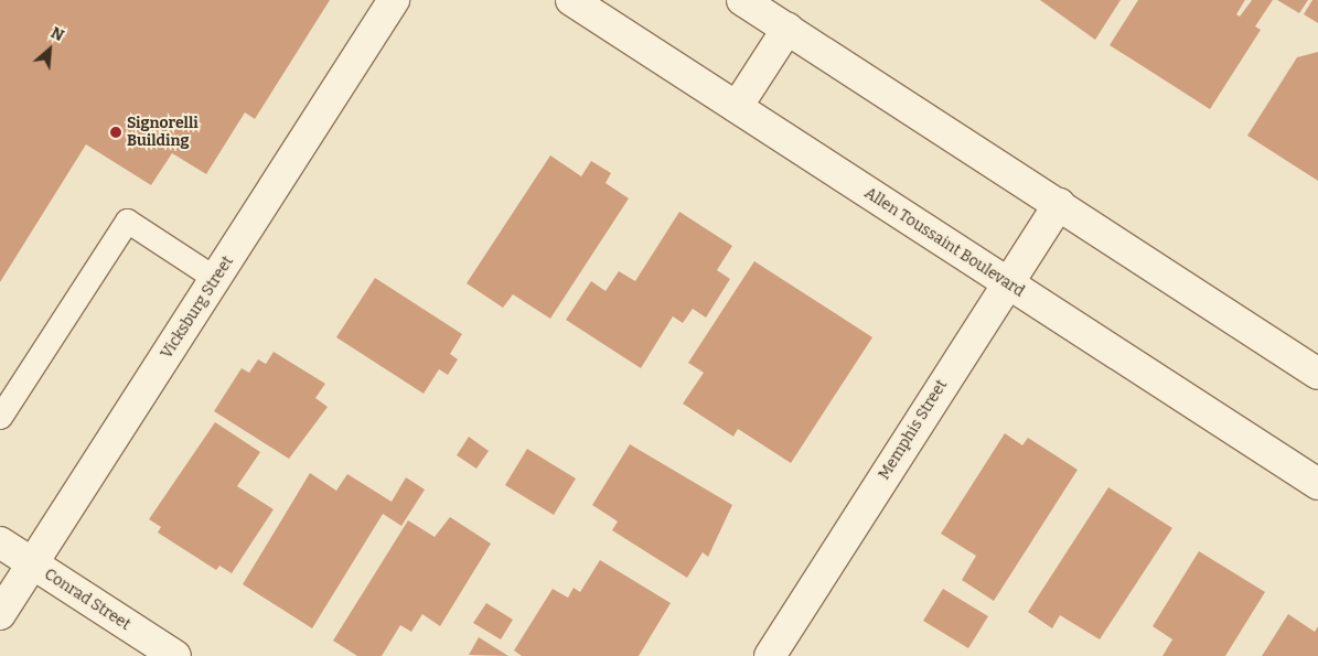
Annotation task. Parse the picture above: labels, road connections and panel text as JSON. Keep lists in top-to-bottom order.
{
  "streets": {
    "main road": [
      "Allen Toussaint Boulevard",
      "Vicksburg Street",
      "Memphis Street",
      "Conrad Street"
    ]
  },
  "crossings": [
    ["Allen Toussaint Boulevard", "Memphis Street"],
    ["Vicksburg Street", "Conrad Street"]
  ],
  "places": ["Signorelli Building"],
  "north": "top right"
}
